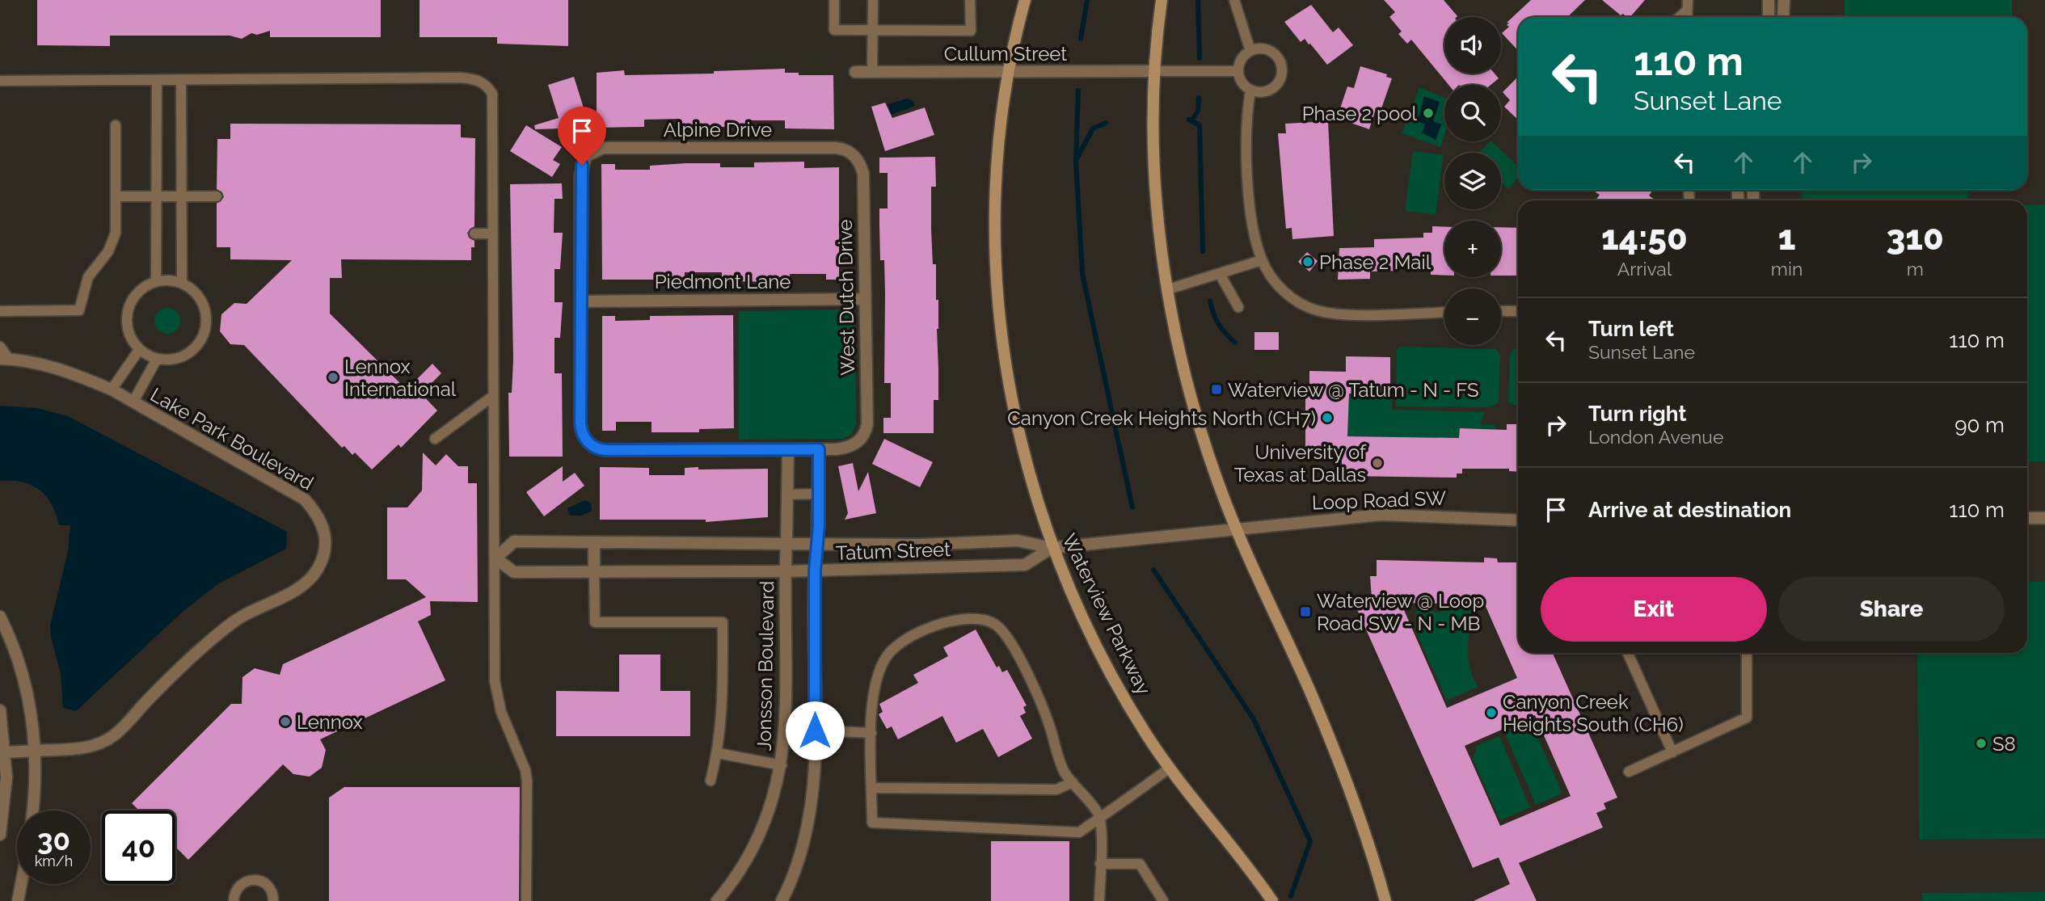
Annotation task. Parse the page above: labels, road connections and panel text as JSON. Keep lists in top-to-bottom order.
{
  "streets": {
    "main road": ["Waterview Parkway"],
    "street": [
      "Cullum Street",
      "Alpine Drive",
      "Piedmont Lane",
      "West Dutch Drive",
      "Lake Park Boulevard",
      "Loop Road SW",
      "Tatum Street",
      "Jonsson Boulevard"
    ]
  },
  "crossings": [
    ["Cullum Street", "Waterview Parkway"],
    ["Alpine Drive", "Piedmont Lane"],
    ["Alpine Drive", "West Dutch Drive"],
    ["Piedmont Lane", "West Dutch Drive"],
    ["Loop Road SW", "Tatum Street"],
    ["Tatum Street", "Waterview Parkway"],
    ["Tatum Street", "Jonsson Boulevard"]
  ],
  "places": {
    "other": [
      "Phase 2 pool",
      "Phase 2 Mail",
      "Lennox International",
      "Canyon Creek Heights North (CH7)",
      "University of Texas at Dallas",
      "Canyon Creek Heights South (CH6)",
      "Lennox",
      "S8"
    ],
    "transit": ["Waterview @ Tatum - N - FS", "Waterview @ Loop Road SW - N - MB"]
  },
  "page": {
    "map_buttons": ["+", "−"],
    "turn": ["110 m", "Sunset Lane"],
    "eta": [
      "14:50",
      "Arrival",
      "1",
      "min",
      "310",
      "m"
    ],
    "list": [
      {
        "name": "Turn left",
        "note": "Sunset Lane",
        "value": "110 m"
      },
      {
        "name": "Turn right",
        "note": "London Avenue",
        "value": "90 m"
      },
      {
        "name": "Arrive at destination",
        "value": "110 m"
      }
    ],
    "buttons": ["Exit", "Share"],
    "speed": "30 km/h",
    "limit": "40"
  }
}
